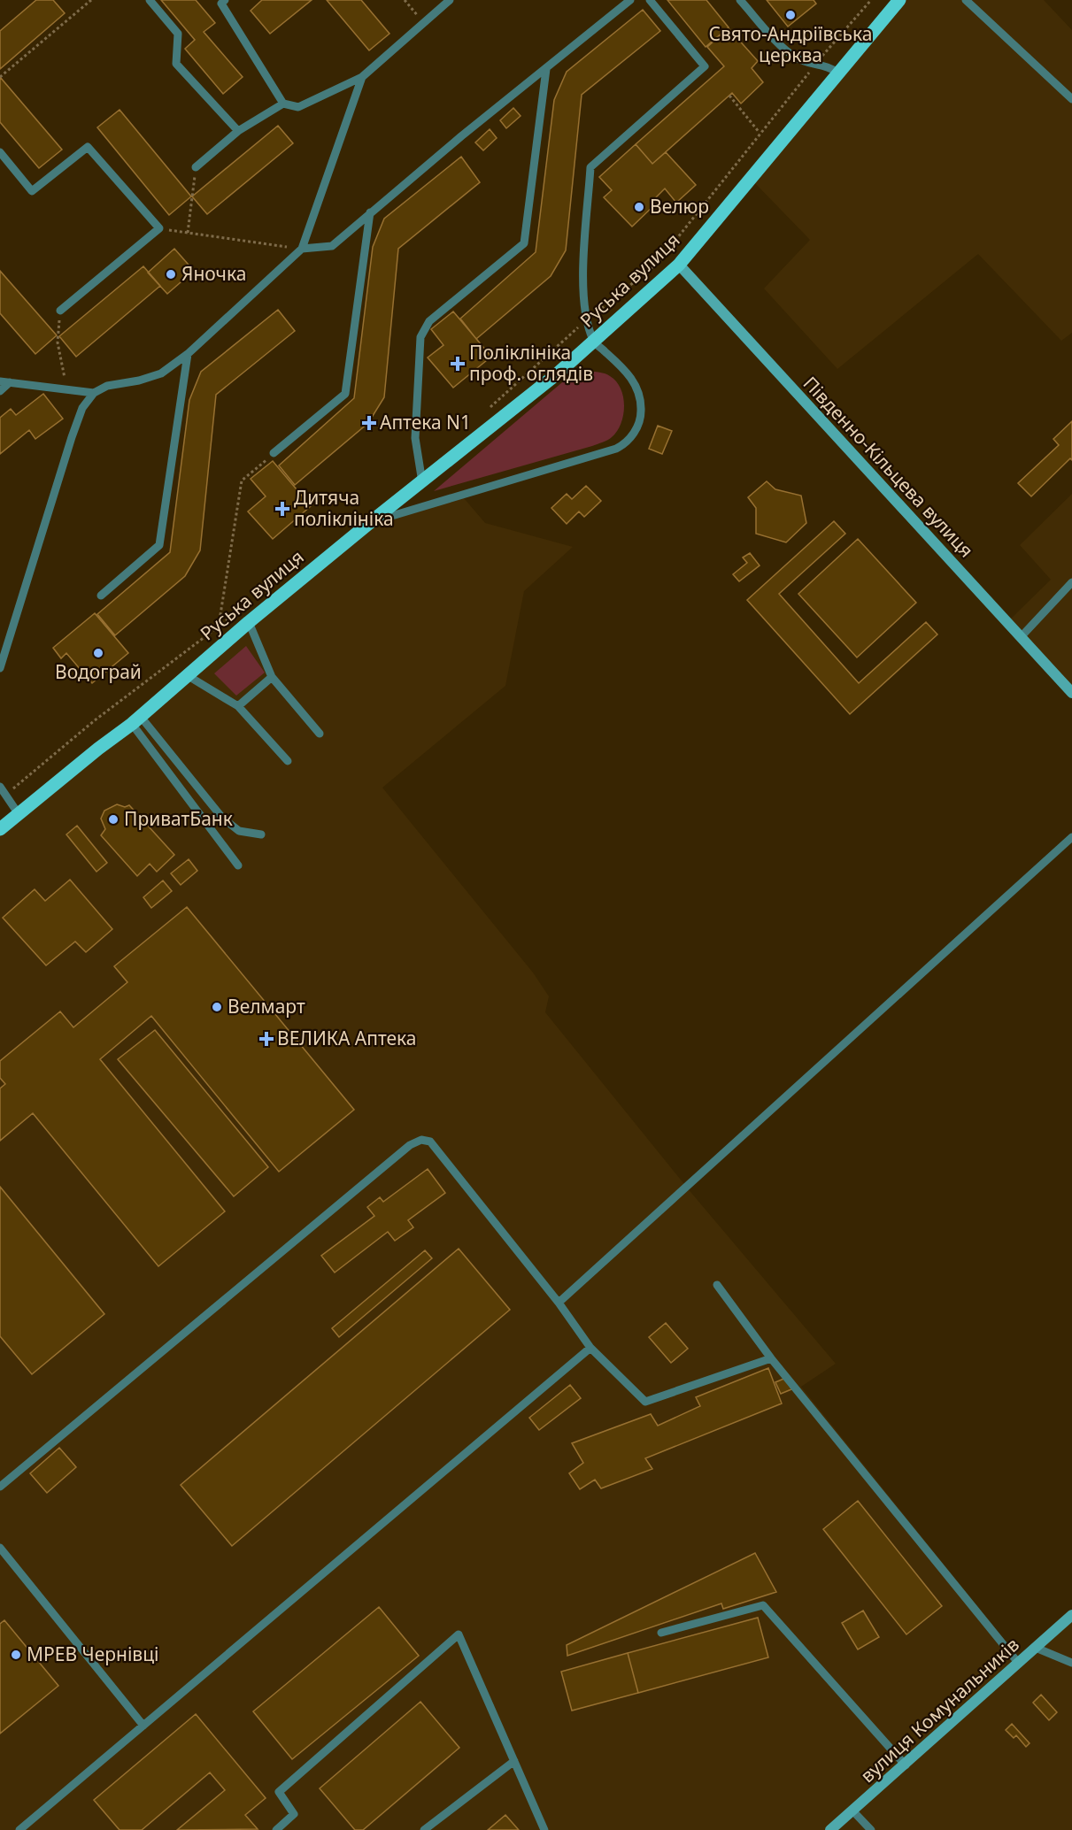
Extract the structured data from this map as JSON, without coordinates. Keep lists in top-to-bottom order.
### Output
{
  "streets": {
    "main road": ["Руська вулиця"],
    "street": ["Південно-Кільцева вулиця", "вулиця Комунальників"]
  },
  "crossings": [
    ["Руська вулиця", "Південно-Кільцева вулиця"]
  ],
  "places": {
    "other": [
      "Свято-Андріївська церква",
      "Велюр",
      "Яночка",
      "Водограй",
      "ПриватБанк",
      "Велмарт",
      "МРЕВ Чернівці"
    ],
    "health": [
      "Поліклініка проф. оглядів",
      "Аптека N1",
      "Дитяча поліклініка",
      "ВЕЛИКА Аптека"
    ]
  }
}
